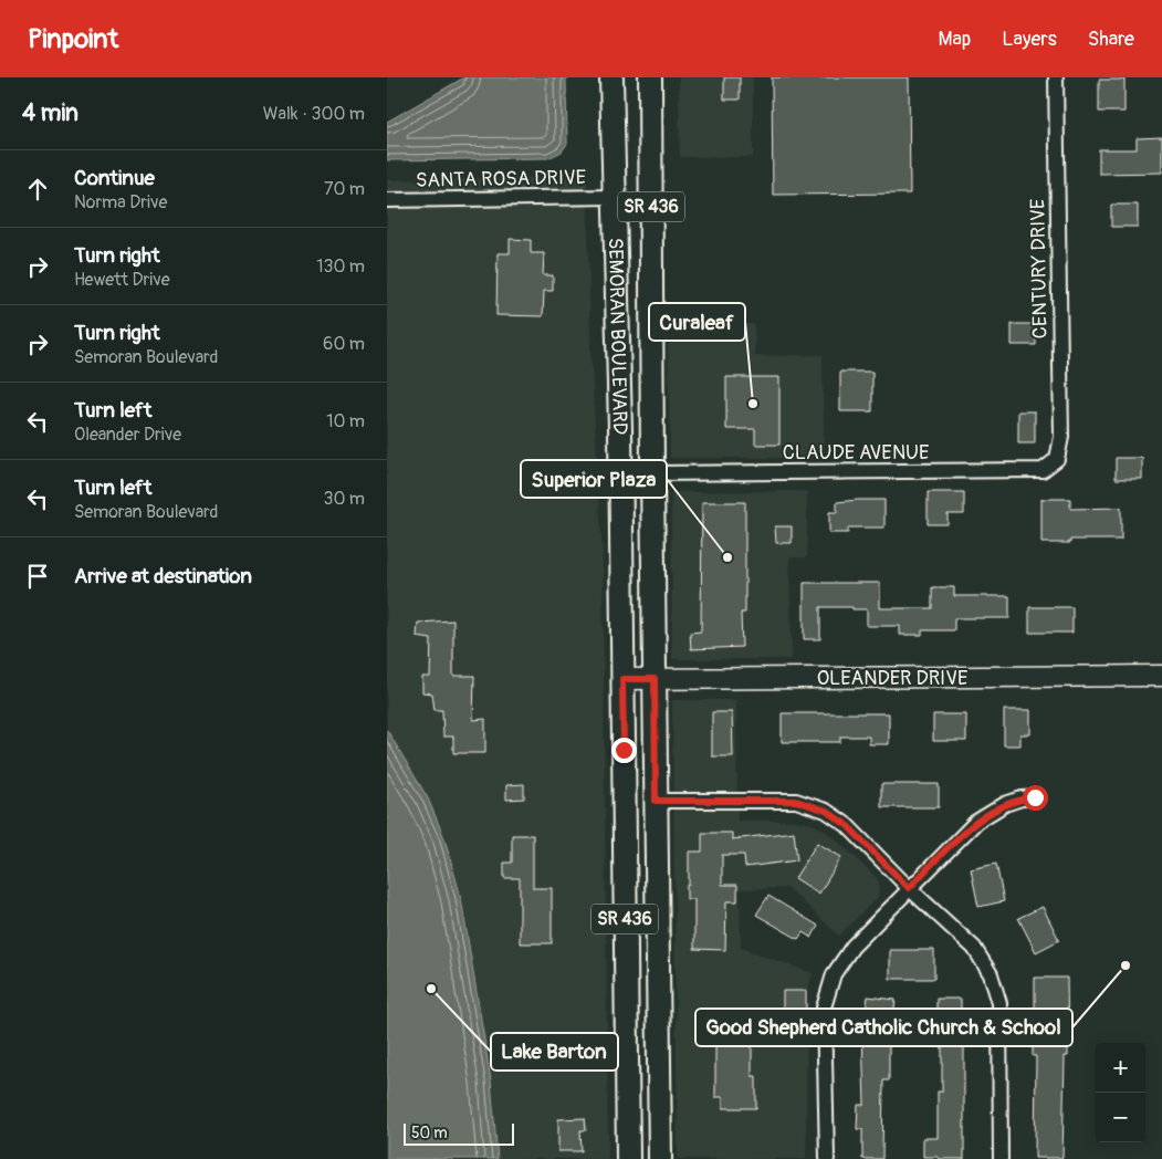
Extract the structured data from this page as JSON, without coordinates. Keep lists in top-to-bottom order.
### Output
{
  "streets": {
    "main road": ["SR 436", "SEMORAN BOULEVARD"],
    "street": [
      "SANTA ROSA DRIVE",
      "CENTURY DRIVE",
      "CLAUDE AVENUE",
      "OLEANDER DRIVE"
    ]
  },
  "crossings": [
    ["SANTA ROSA DRIVE", "SEMORAN BOULEVARD"],
    ["CENTURY DRIVE", "CLAUDE AVENUE"],
    ["SEMORAN BOULEVARD", "CLAUDE AVENUE"],
    ["SEMORAN BOULEVARD", "OLEANDER DRIVE"]
  ],
  "places": [
    "Curaleaf",
    "Superior Plaza",
    "Good Shepherd Catholic Church & School",
    "Lake Barton"
  ],
  "scale_bar": "50 m",
  "page": {
    "header": "Pinpoint",
    "nav": ["Map", "Layers", "Share"],
    "heading": ["4 min", "Walk · 300 m"],
    "list": [
      ["Continue", "Norma Drive", "70 m"],
      ["Turn right", "Hewett Drive", "130 m"],
      ["Turn right", "Semoran Boulevard", "60 m"],
      ["Turn left", "Oleander Drive", "10 m"],
      ["Turn left", "Semoran Boulevard", "30 m"],
      "Arrive at destination"
    ],
    "map_buttons": ["+", "−"],
    "scale": "50 m"
  }
}
